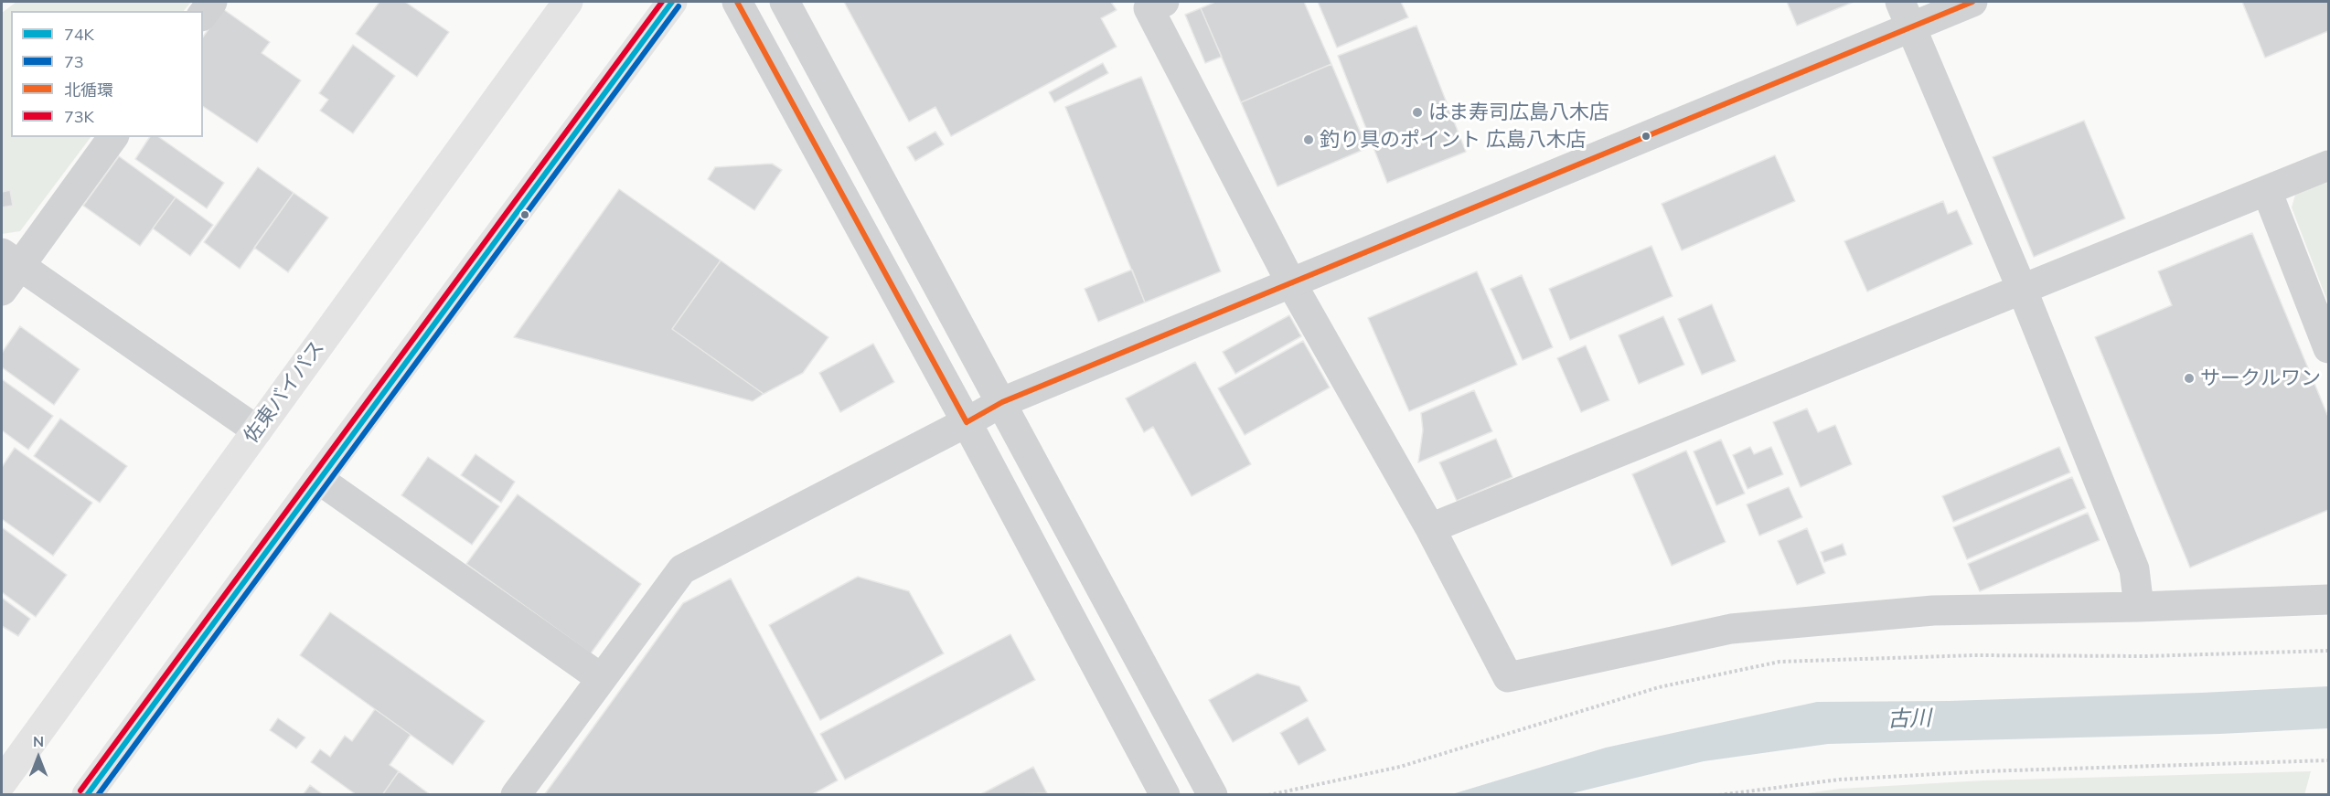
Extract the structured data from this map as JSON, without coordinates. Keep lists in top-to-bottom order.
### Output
{
  "streets": {
    "highway": ["佐東バイパス"]
  },
  "water": ["古川"],
  "places": ["はま寿司広島八木店", "釣り具のポイント 広島八木店", "サークルワン"],
  "lines": [
    "transit line 74K",
    "transit line 北循環",
    "transit line 73K",
    "transit line 73"
  ],
  "legend": [
    "74K",
    "73",
    "北循環",
    "73K"
  ],
  "north": "top"
}
